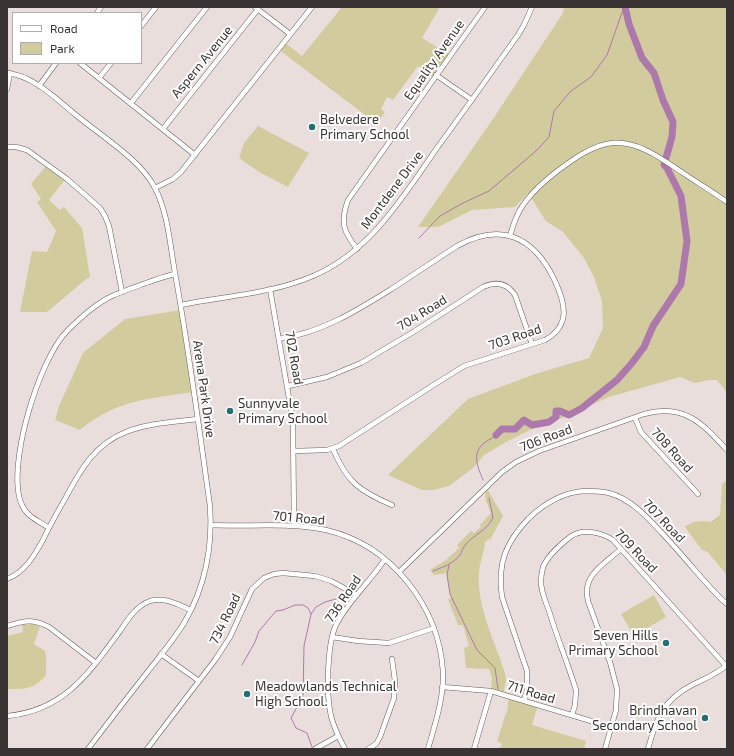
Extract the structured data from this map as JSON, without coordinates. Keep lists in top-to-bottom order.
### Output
{
  "streets": {
    "street": [
      "Equality Avenue",
      "Aspern Avenue",
      "Montdene Drive",
      "704 Road",
      "703 Road",
      "702 Road",
      "Arena Park Drive",
      "706 Road",
      "708 Road",
      "701 Road",
      "707 Road",
      "709 Road",
      "736 Road",
      "734 Road",
      "711 Road"
    ]
  },
  "crossings": [
    ["Equality Avenue", "Montdene Drive"],
    ["Montdene Drive", "702 Road"],
    ["Montdene Drive", "Arena Park Drive"],
    ["704 Road", "703 Road"],
    ["704 Road", "702 Road"],
    ["703 Road", "702 Road"],
    ["702 Road", "701 Road"],
    ["Arena Park Drive", "701 Road"],
    ["706 Road", "708 Road"],
    ["706 Road", "701 Road"],
    ["701 Road", "736 Road"],
    ["701 Road", "711 Road"],
    ["707 Road", "711 Road"],
    ["709 Road", "711 Road"],
    ["736 Road", "734 Road"]
  ],
  "places": [
    "Belvedere Primary School",
    "Sunnyvale Primary School",
    "Seven Hills Primary School",
    "Meadowlands Technical High School.",
    "Brindhavan Secondary School"
  ],
  "legend": ["Road", "Park"]
}
